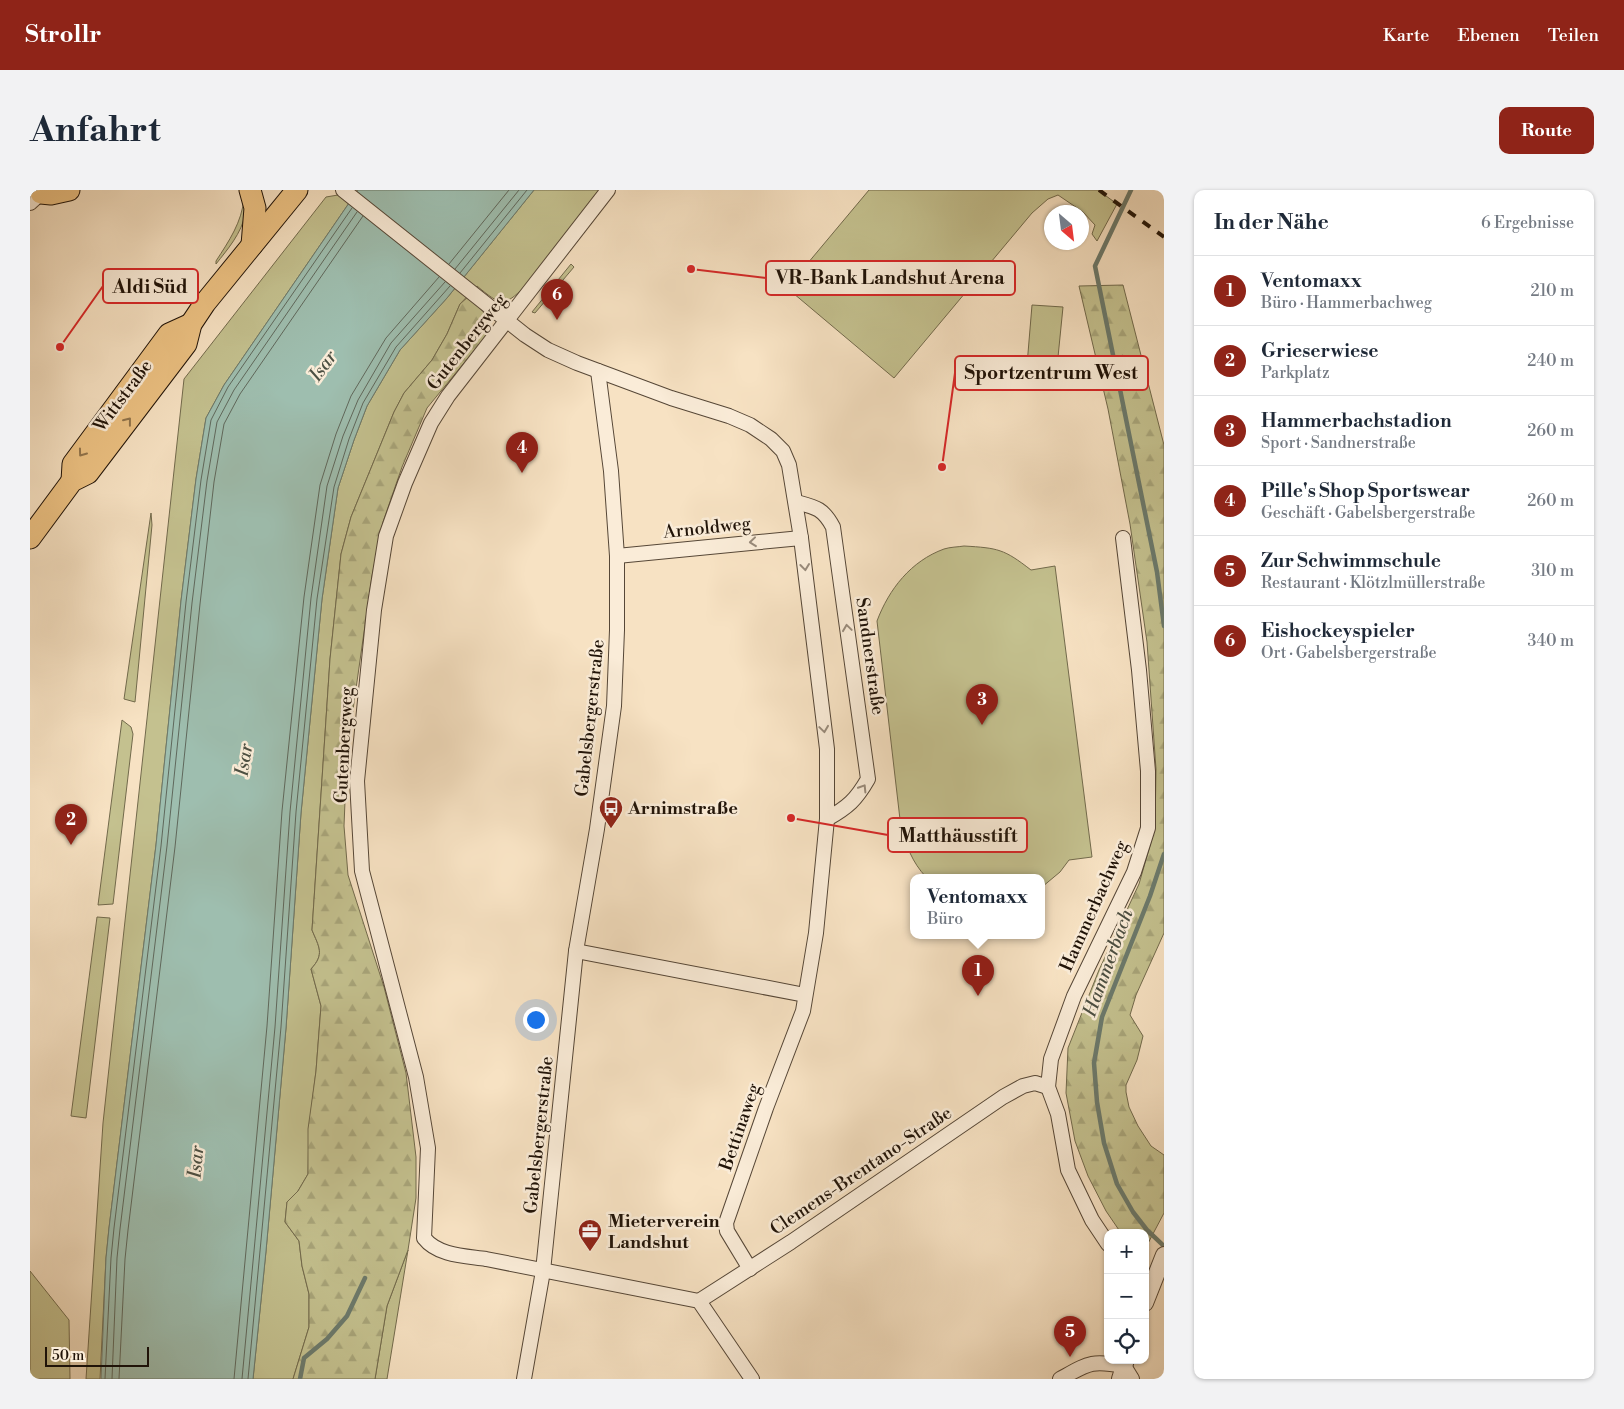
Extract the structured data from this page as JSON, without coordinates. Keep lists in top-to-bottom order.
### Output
{
  "streets": {
    "main road": ["Wittstraße"],
    "street": [
      "Gutenbergweg",
      "Arnoldweg",
      "Sandnerstraße",
      "Gabelsbergerstraße",
      "Hammerbachweg",
      "Bettinaweg",
      "Clemens-Brentano-Straße"
    ]
  },
  "crossings": [
    ["Gutenbergweg", "Gabelsbergerstraße"],
    ["Arnoldweg", "Gabelsbergerstraße"],
    ["Hammerbachweg", "Clemens-Brentano-Straße"],
    ["Bettinaweg", "Clemens-Brentano-Straße"]
  ],
  "one_way": ["Arnoldweg"],
  "water": ["Isar", "Hammerbach"],
  "places": {
    "other": [
      "VR-Bank Landshut Arena",
      "Aldi Süd",
      "Sportzentrum West",
      "Matthäusstift"
    ],
    "bus stop": ["Arnimstraße"],
    "office": ["Mieterverein Landshut"]
  },
  "scale_bar": "50 m",
  "north": "bottom right",
  "page": {
    "header": "Strollr",
    "nav": ["Karte", "Ebenen", "Teilen"],
    "buttons": "Route",
    "title": "Anfahrt",
    "heading": ["In der Nähe", "6 Ergebnisse"],
    "list": [
      {
        "mark": "1",
        "name": "Ventomaxx",
        "note": "Büro · Hammerbachweg",
        "value": "210 m"
      },
      {
        "mark": "2",
        "name": "Grieserwiese",
        "note": "Parkplatz",
        "value": "240 m"
      },
      {
        "mark": "3",
        "name": "Hammerbachstadion",
        "note": "Sport · Sandnerstraße",
        "value": "260 m"
      },
      {
        "mark": "4",
        "name": "Pille's Shop Sportswear",
        "note": "Geschäft · Gabelsbergerstraße",
        "value": "260 m"
      },
      {
        "mark": "5",
        "name": "Zur Schwimmschule",
        "note": "Restaurant · Klötzlmüllerstraße",
        "value": "310 m"
      },
      {
        "mark": "6",
        "name": "Eishockeyspieler",
        "note": "Ort · Gabelsbergerstraße",
        "value": "340 m"
      }
    ],
    "pins": [
      "6",
      "4",
      "3",
      "2",
      "1",
      "5"
    ],
    "popup": ["Ventomaxx", "Büro"],
    "map_buttons": ["+", "−"],
    "scale": "50 m"
  }
}
